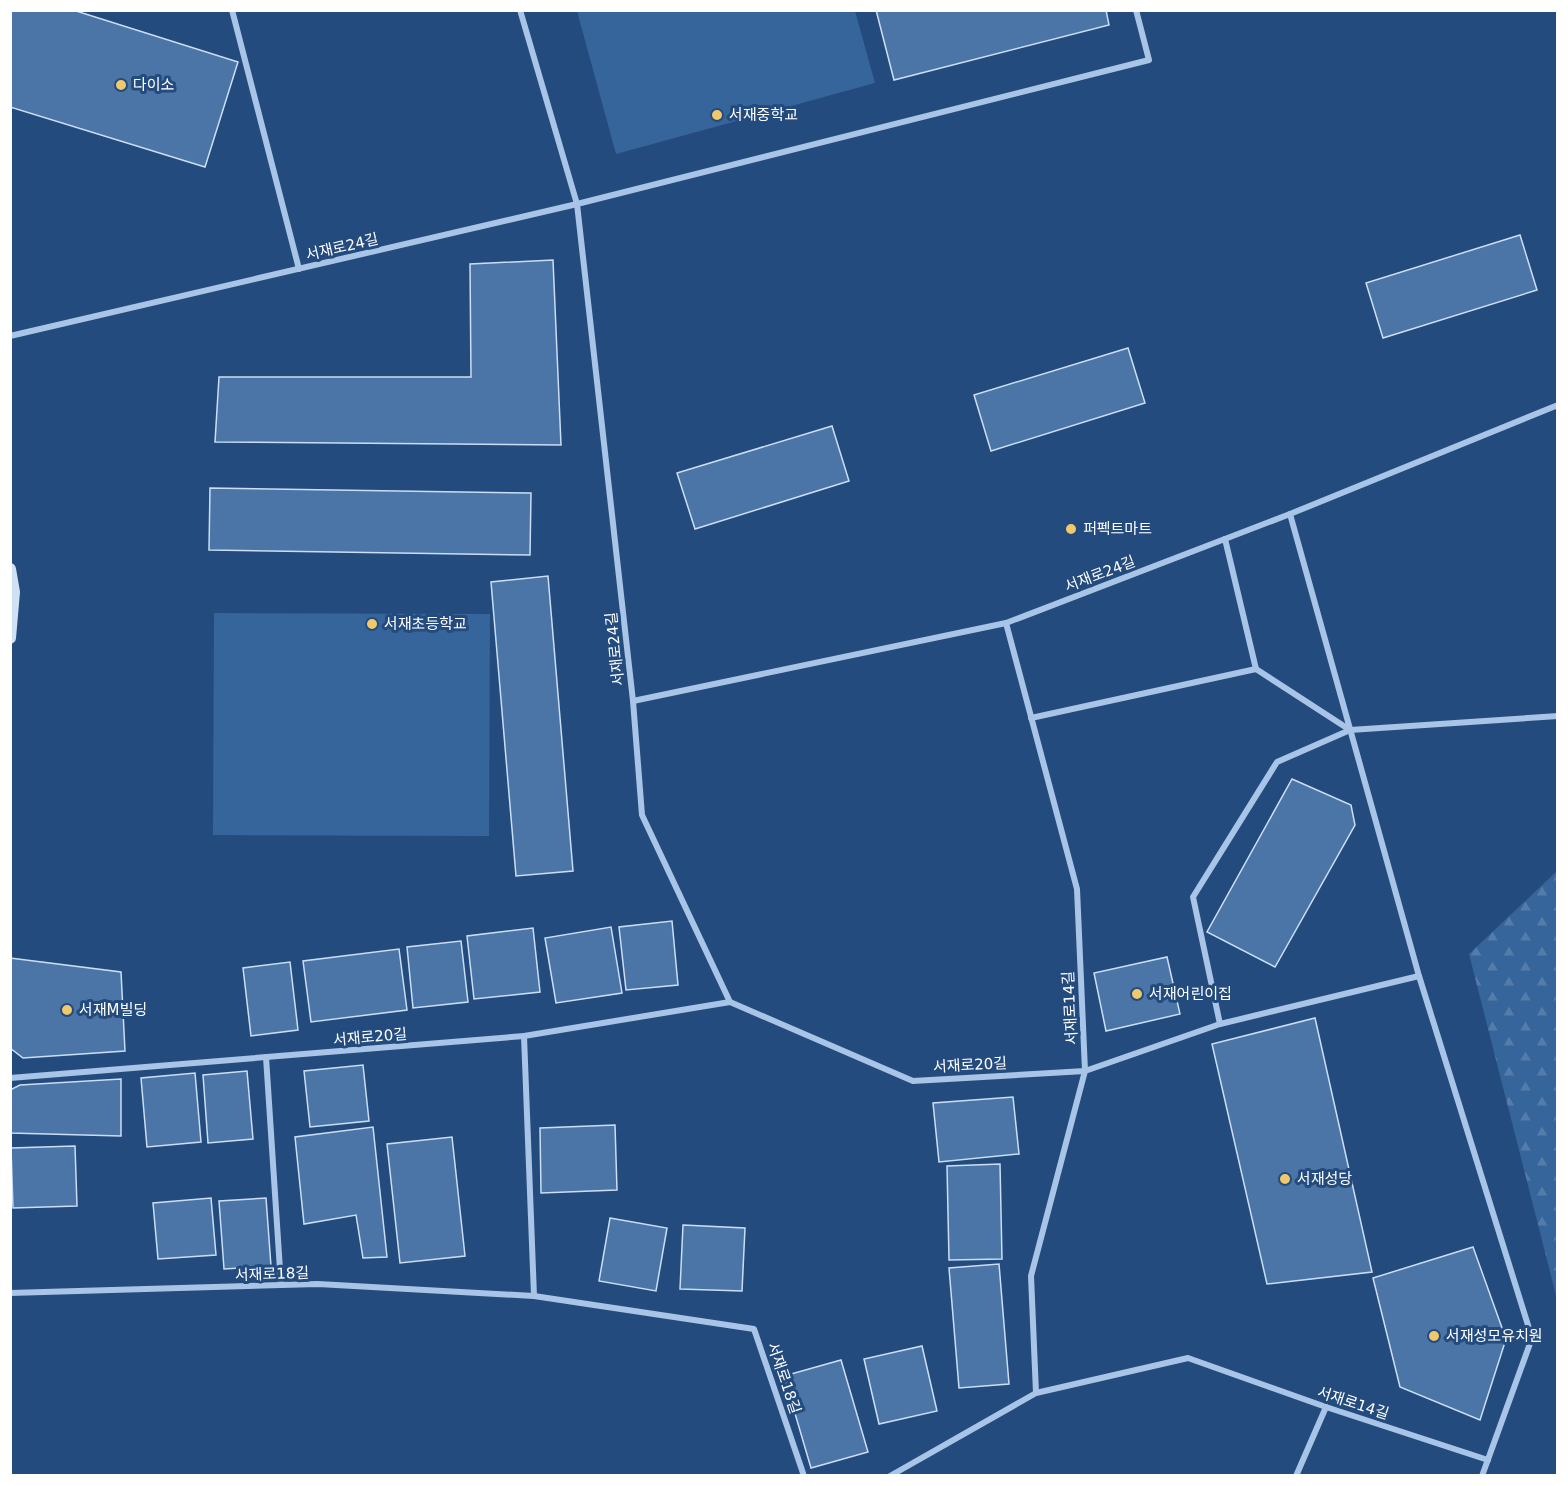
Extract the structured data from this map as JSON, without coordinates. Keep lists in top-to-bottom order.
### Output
{
  "streets": {
    "street": [
      "서재로24길",
      "서재로14길",
      "서재로20길",
      "서재로18길"
    ]
  },
  "crossings": [
    ["서재로24길", "서재로14길"],
    ["서재로14길", "서재로20길"]
  ],
  "places": [
    "다이소",
    "서재중학교",
    "퍼펙트마트",
    "서재초등학교",
    "서재어린이집",
    "서재M빌딩",
    "서재성당",
    "서재성모유치원"
  ]
}
